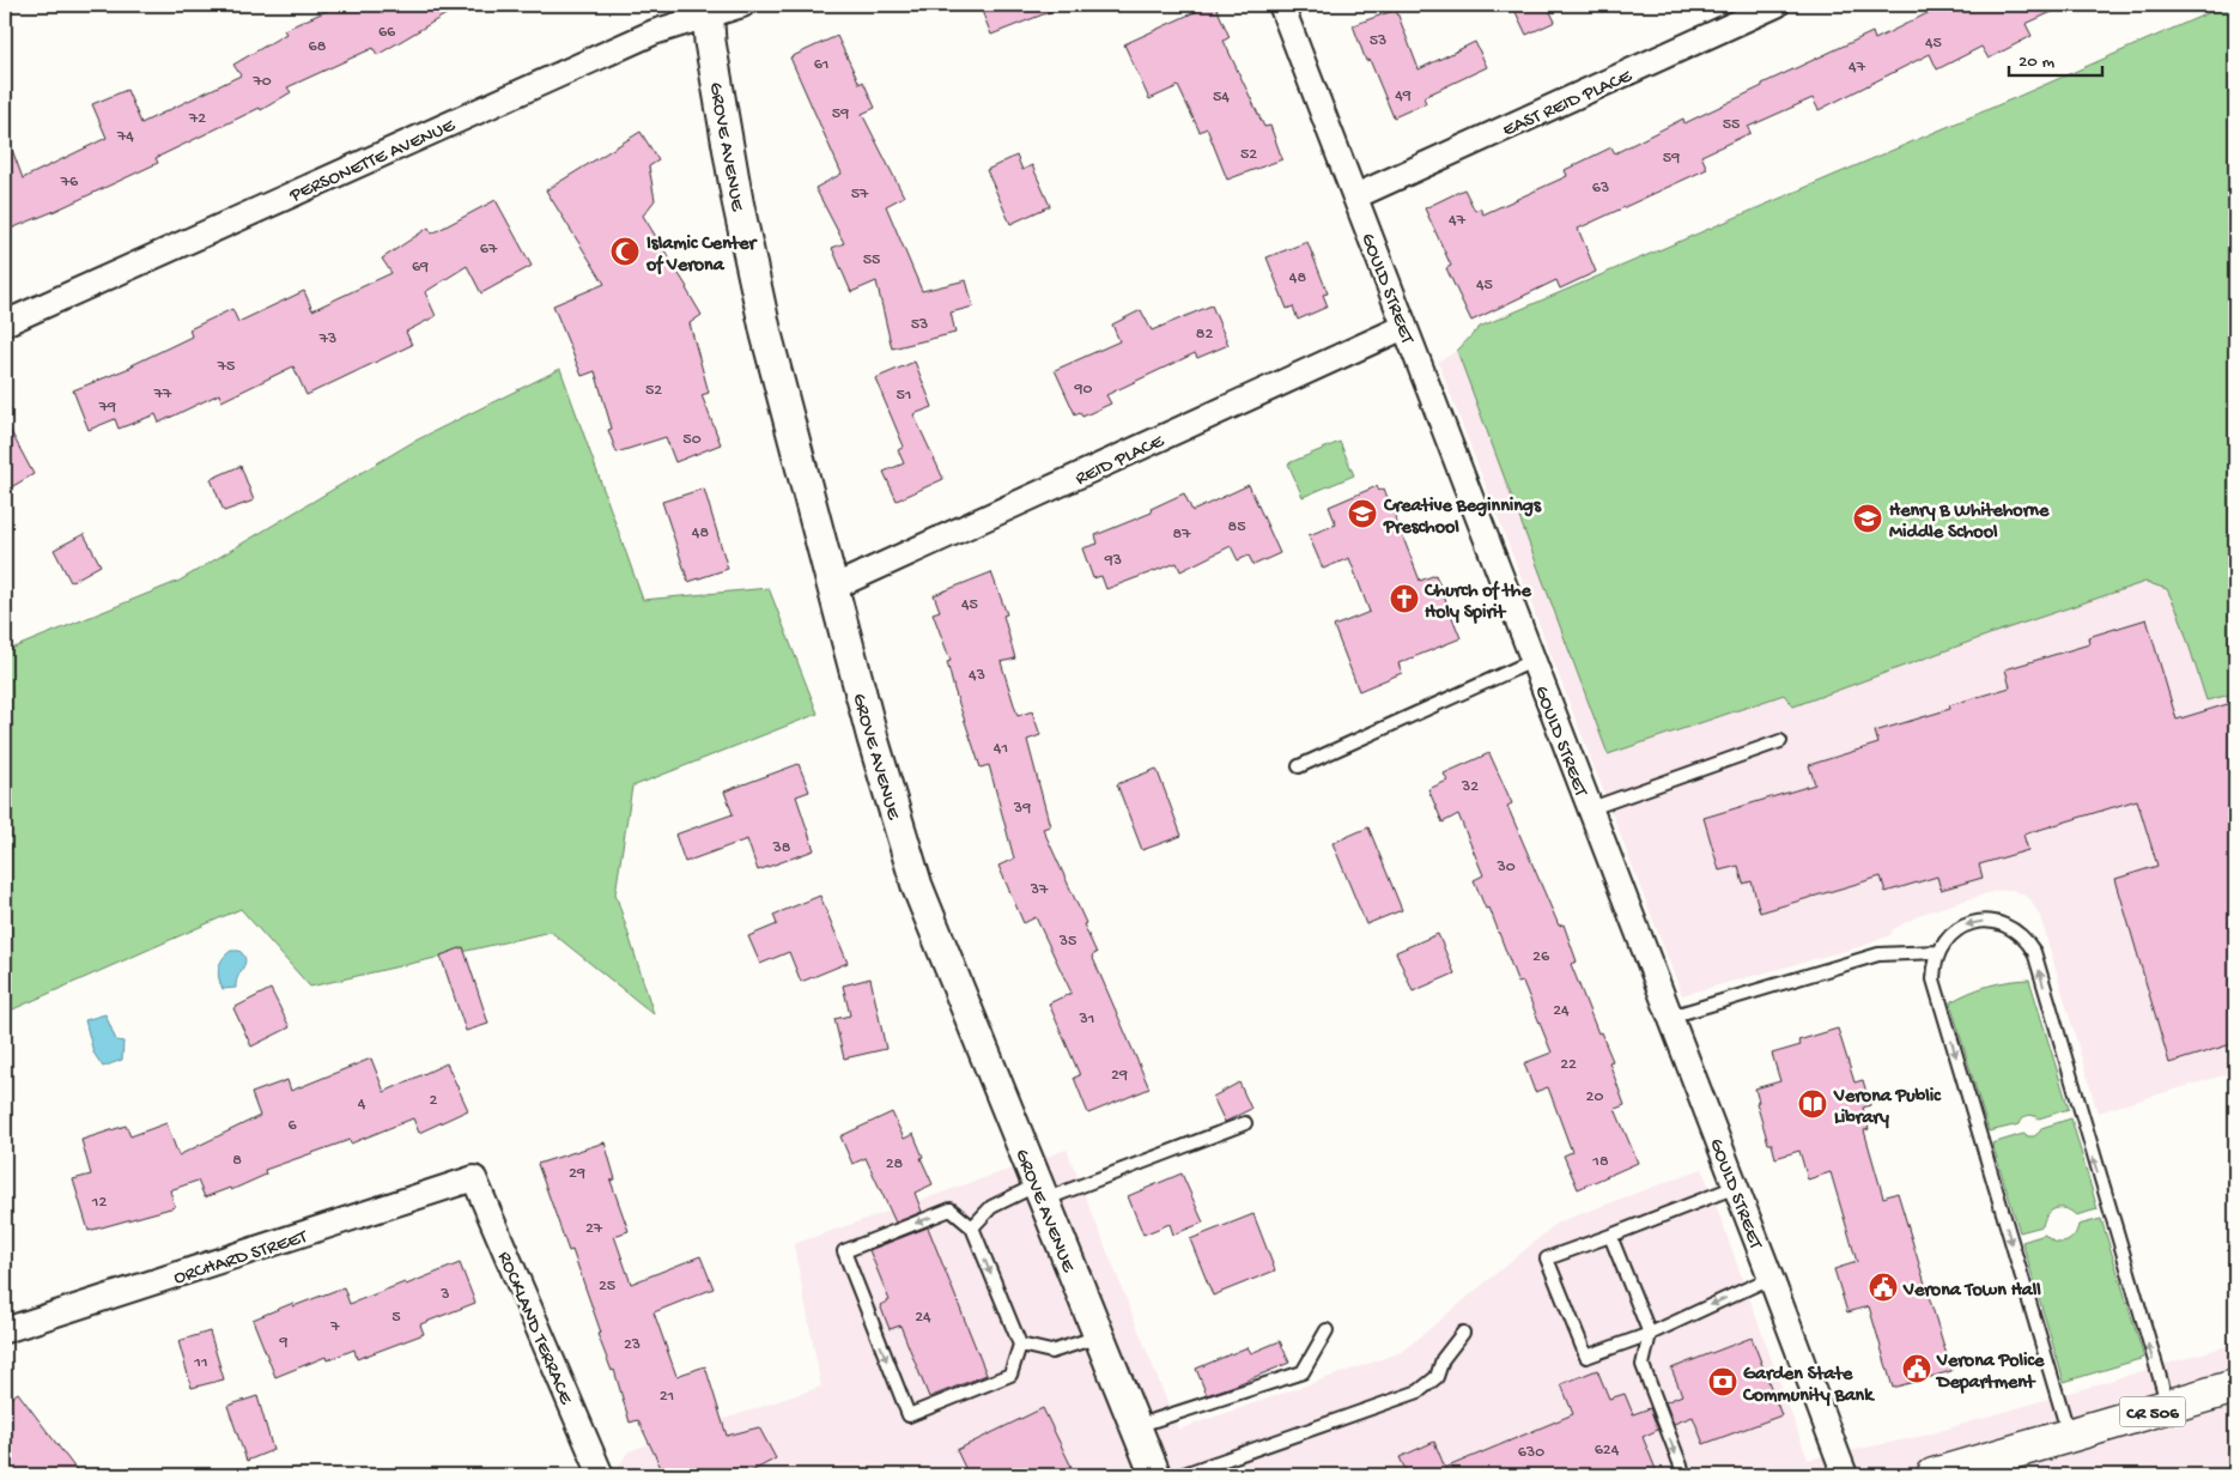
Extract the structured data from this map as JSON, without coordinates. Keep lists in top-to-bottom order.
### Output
{
  "streets": {
    "main road": ["CR 506"],
    "street": [
      "EAST REID PLACE",
      "GROVE AVENUE",
      "PERSONETTE AVENUE",
      "GOULD STREET",
      "REID PLACE",
      "ORCHARD STREET",
      "ROCKLAND TERRACE"
    ]
  },
  "crossings": [
    ["EAST REID PLACE", "GOULD STREET"],
    ["GROVE AVENUE", "PERSONETTE AVENUE"],
    ["GROVE AVENUE", "REID PLACE"],
    ["GOULD STREET", "REID PLACE"],
    ["ORCHARD STREET", "ROCKLAND TERRACE"]
  ],
  "places": {
    "mosque": ["Islamic Center of Verona"],
    "school or university": ["Creative Beginnings Preschool", "Henry B Whitehorne Middle School"],
    "church": ["Church of the Holy Spirit"],
    "library": ["Verona Public Library"],
    "public building": ["Verona Town Hall", "Verona Police Department"],
    "bank": ["Garden State Community Bank"]
  },
  "house_numbers": [
    "66",
    "53",
    "45",
    "68",
    "61",
    "47",
    "70",
    "49",
    "54",
    "59",
    "72",
    "55",
    "74",
    "52",
    "59",
    "76",
    "63",
    "57",
    "47",
    "67",
    "55",
    "69",
    "48",
    "45",
    "53",
    "82",
    "73",
    "75",
    "90",
    "52",
    "77",
    "51",
    "79",
    "50",
    "85",
    "48",
    "87",
    "93",
    "45",
    "43",
    "41",
    "32",
    "39",
    "38",
    "30",
    "37",
    "35",
    "26",
    "24",
    "31",
    "22",
    "29",
    "20",
    "2",
    "4",
    "6",
    "8",
    "18",
    "28",
    "29",
    "12",
    "27",
    "25",
    "3",
    "5",
    "24",
    "7",
    "9",
    "23",
    "11",
    "21",
    "624",
    "630"
  ],
  "scale_bar": "20 m"
}
